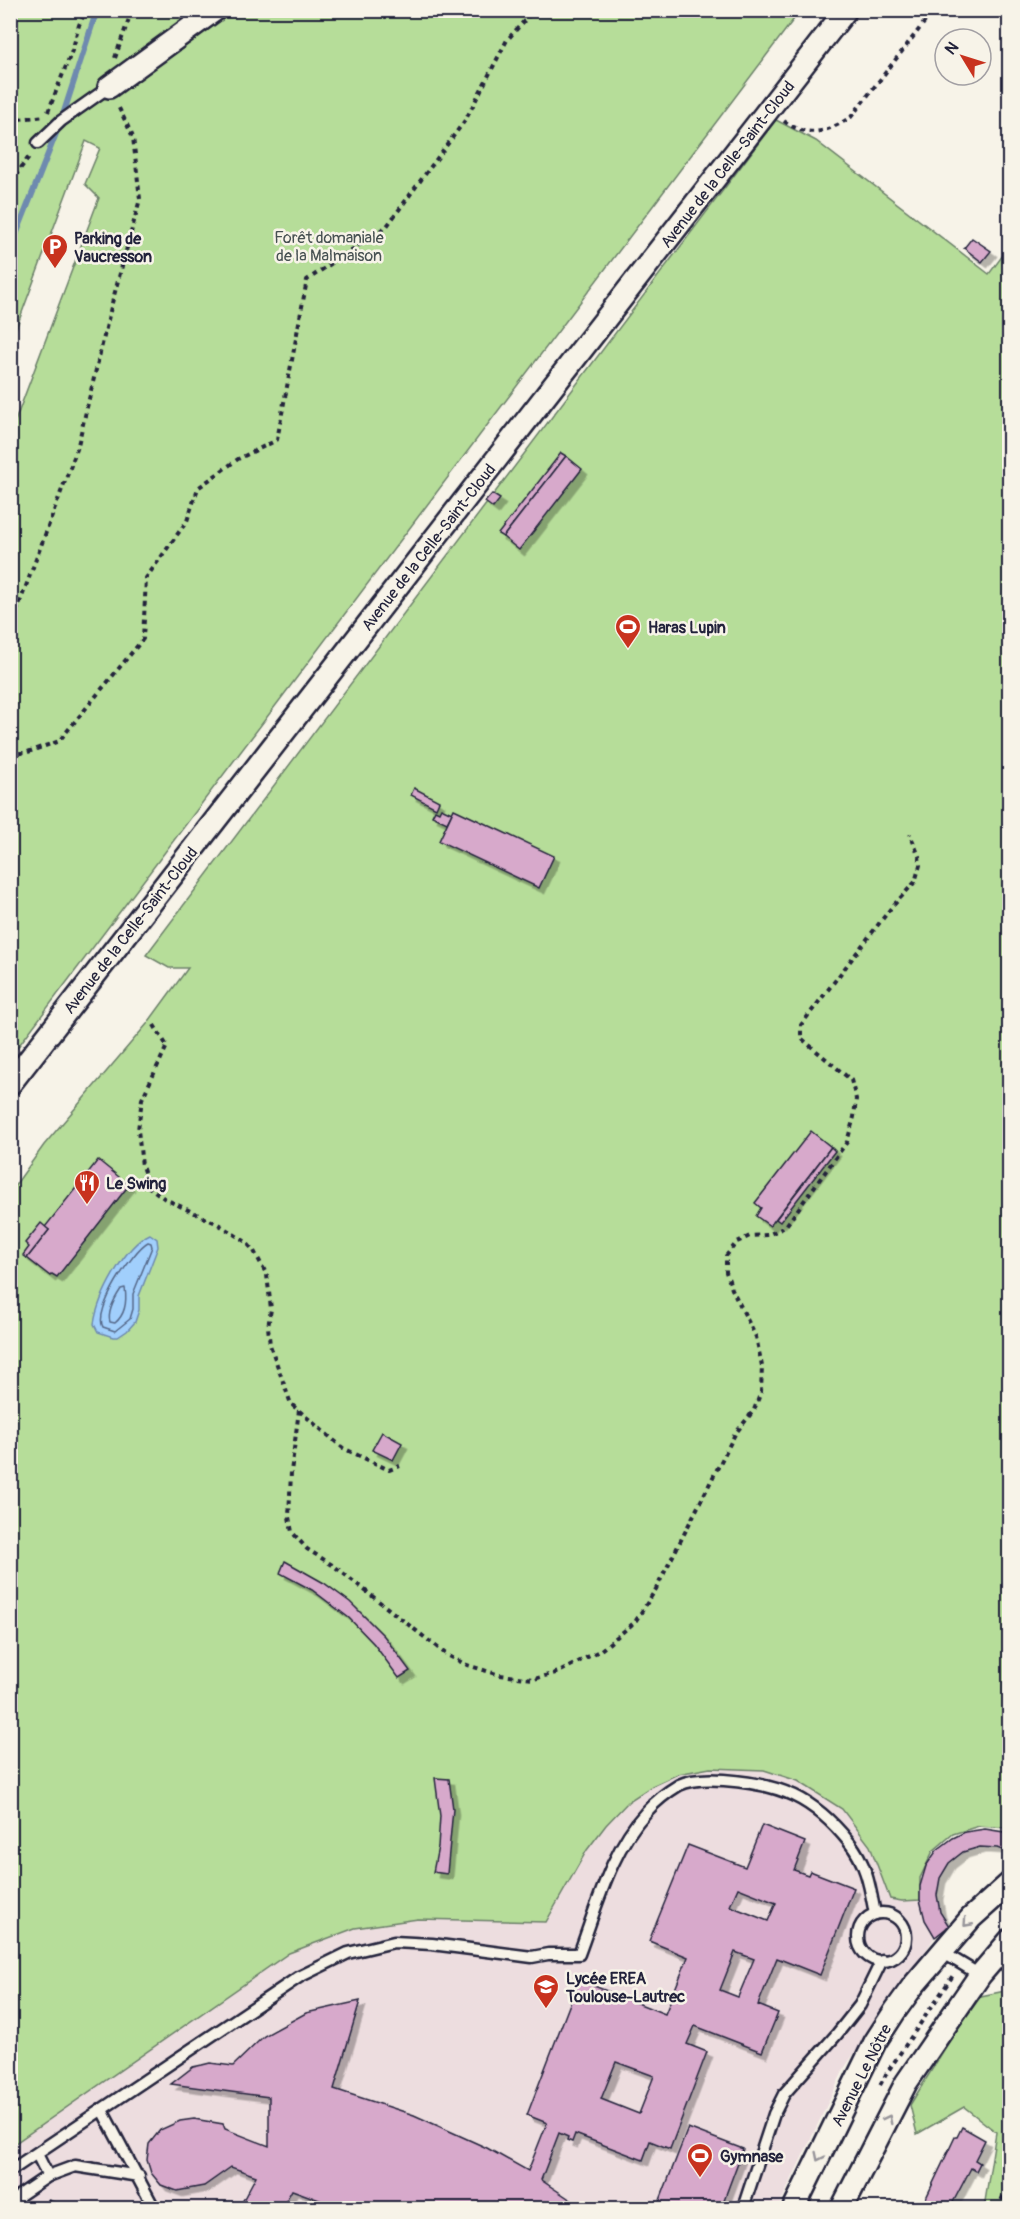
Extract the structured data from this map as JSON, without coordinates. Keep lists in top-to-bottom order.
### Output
{
  "streets": {
    "street": ["Avenue de la Celle-Saint-Cloud", "Avenue Le Nôtre"]
  },
  "parks": ["Forêt domaniale de la Malmaison"],
  "places": {
    "parking": ["Parking de Vaucresson"],
    "sports": ["Haras Lupin", "Gymnase"],
    "restaurant": ["Le Swing"],
    "school or university": ["Lycée EREA Toulouse-Lautrec"]
  },
  "north": "top left"
}
